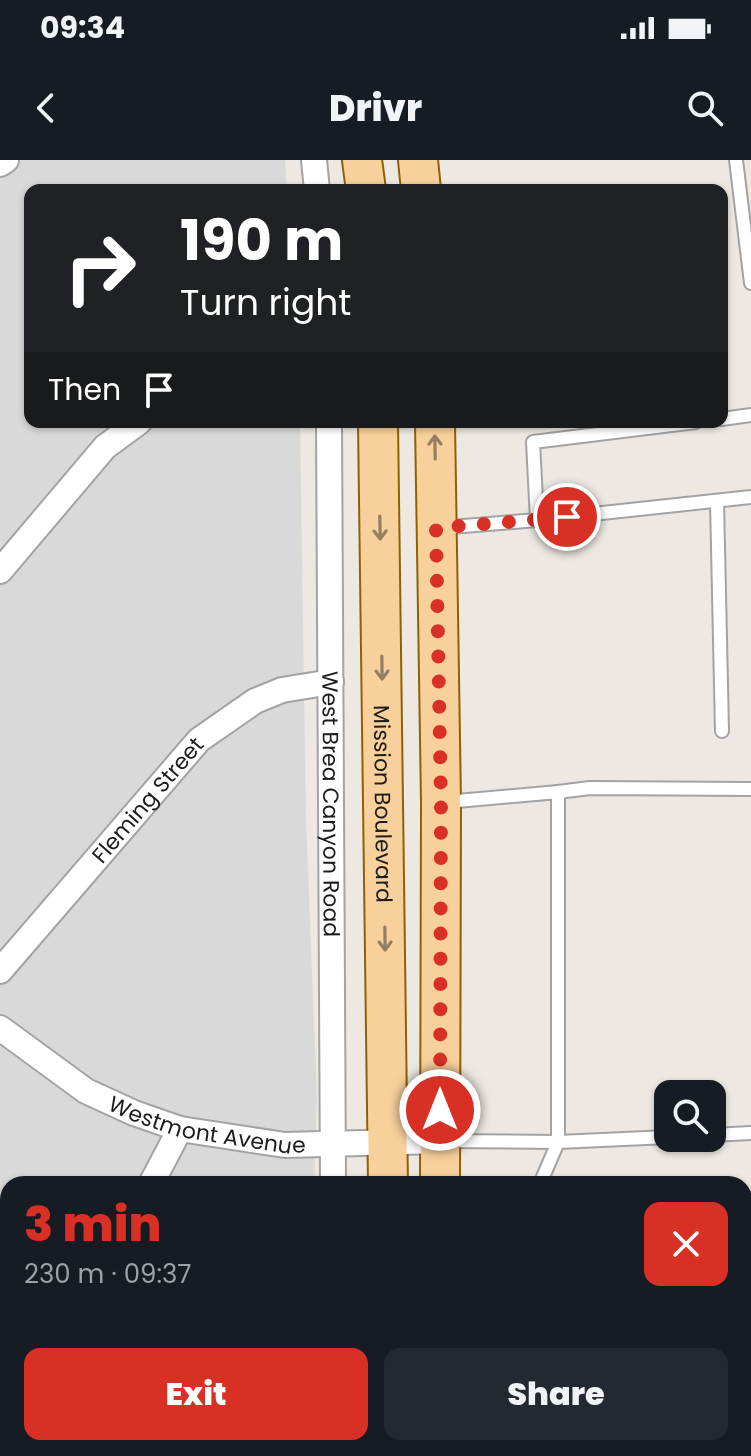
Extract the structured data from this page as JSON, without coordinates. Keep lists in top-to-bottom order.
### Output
{
  "streets": {
    "main road": ["Mission Boulevard"],
    "street": ["Fleming Street", "West Brea Canyon Road", "Westmont Avenue"]
  },
  "crossings": [
    ["Fleming Street", "West Brea Canyon Road"],
    ["West Brea Canyon Road", "Westmont Avenue"],
    ["Mission Boulevard", "Westmont Avenue"]
  ],
  "page": {
    "status": "09:34",
    "header": "Drivr",
    "turn": ["190 m", "Turn right"],
    "then": "Then",
    "heading": ["3 min", "230 m · 09:37"],
    "buttons": ["Exit", "Share"]
  }
}
